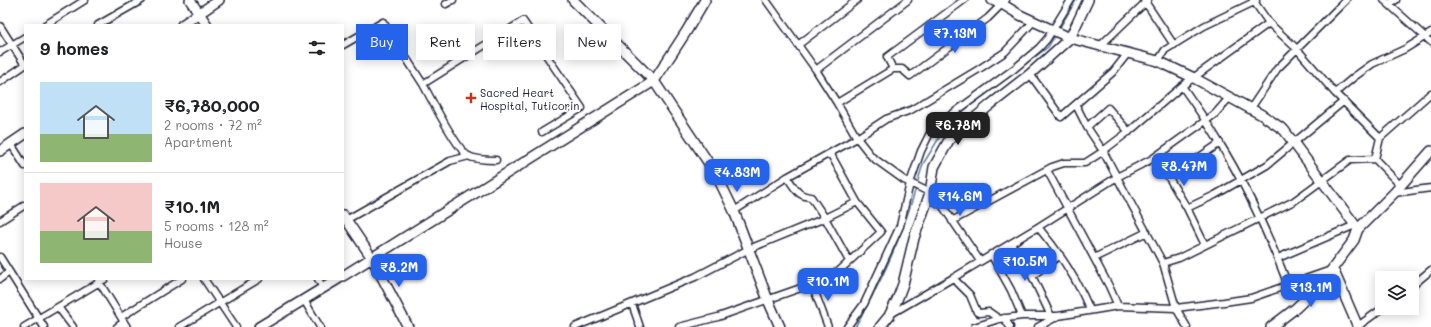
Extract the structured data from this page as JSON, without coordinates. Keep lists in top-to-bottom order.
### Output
{
  "places": {
    "health": ["Sacred Heart Hospital, Tuticorin"]
  },
  "page": {
    "price": [
      "₹7.13M",
      "₹6.78M",
      "₹8.47M",
      "₹4.83M",
      "₹14.6M",
      "₹10.5M",
      "₹8.2M",
      "₹10.1M",
      "₹13.1M"
    ],
    "chip": [
      "Buy",
      "Rent",
      "Filters",
      "New"
    ],
    "heading": "9 homes",
    "list": [
      {
        "name": "₹6,780,000",
        "note": "2 rooms · 72 m² · Apartment"
      },
      {
        "name": "₹10.1M",
        "note": "5 rooms · 128 m² · House"
      }
    ]
  }
}
